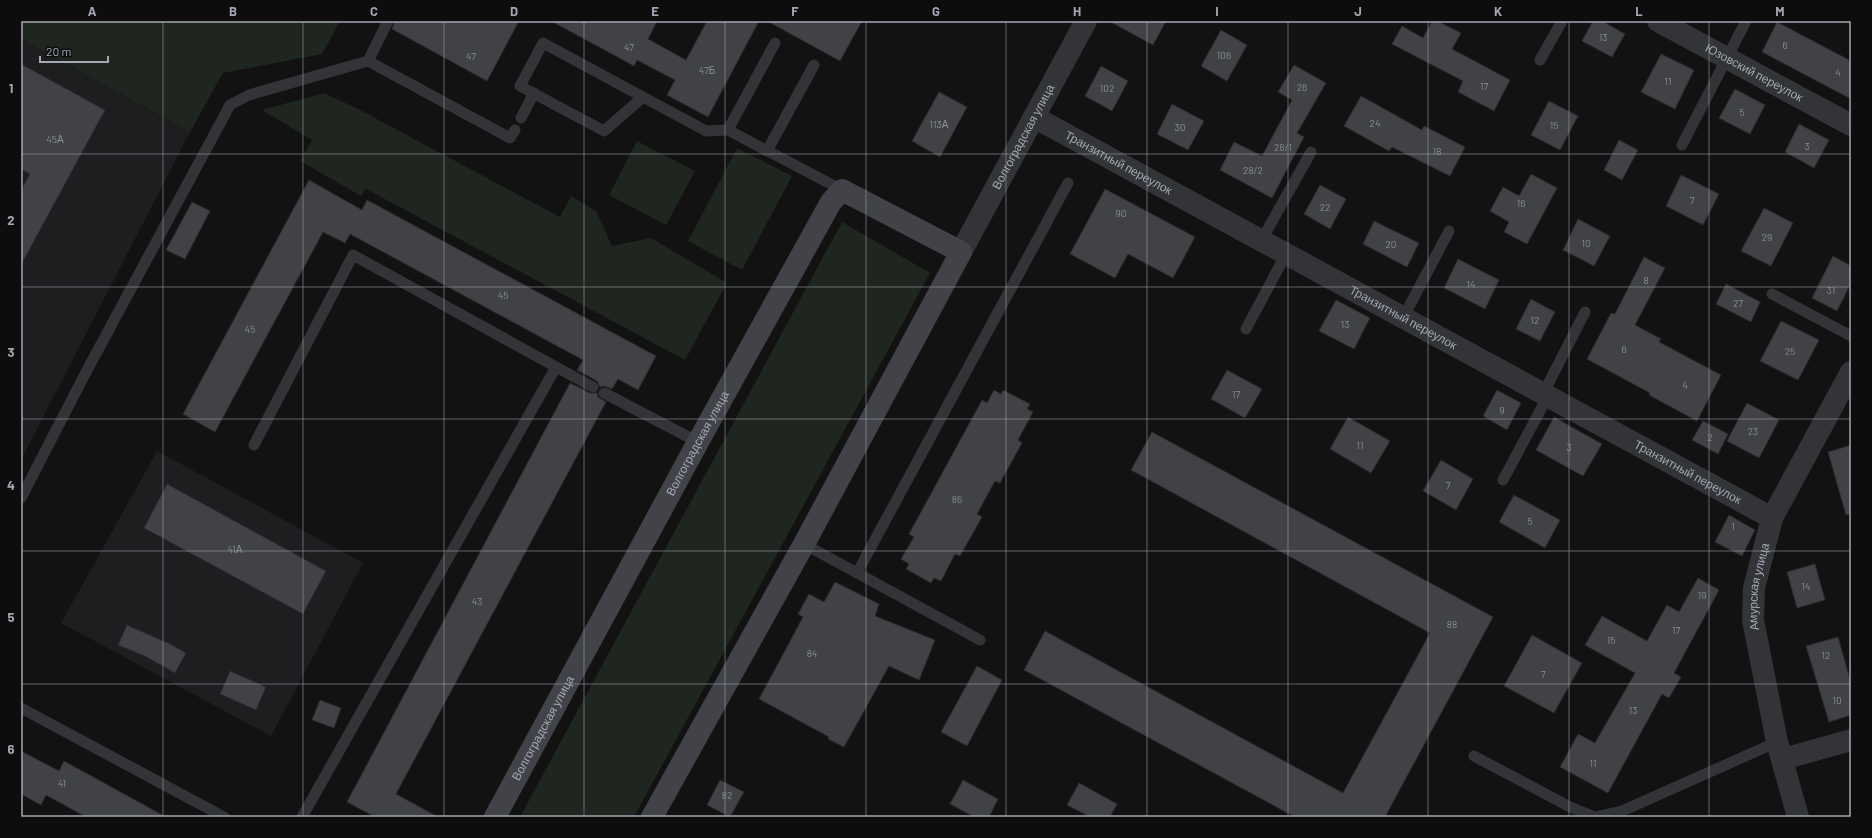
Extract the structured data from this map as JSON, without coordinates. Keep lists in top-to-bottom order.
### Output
{
  "streets": {
    "street": [
      "Юзовский переулок",
      "Волгоградская улица",
      "Транзитный переулок",
      "Амурская улица"
    ]
  },
  "crossings": [
    ["Волгоградская улица", "Транзитный переулок"],
    ["Транзитный переулок", "Амурская улица"]
  ],
  "house_numbers": [
    "13",
    "6",
    "47",
    "106",
    "47",
    "47Б",
    "4",
    "11",
    "17",
    "26",
    "102",
    "5",
    "24",
    "113А",
    "15",
    "30",
    "45А",
    "3",
    "28/1",
    "18",
    "28/2",
    "7",
    "16",
    "22",
    "90",
    "29",
    "10",
    "20",
    "8",
    "14",
    "31",
    "45",
    "27",
    "12",
    "13",
    "45",
    "6",
    "25",
    "4",
    "17",
    "9",
    "23",
    "2",
    "11",
    "3",
    "7",
    "86",
    "5",
    "1",
    "41А",
    "14",
    "19",
    "43",
    "88",
    "17",
    "15",
    "84",
    "12",
    "7",
    "10",
    "13",
    "11",
    "41",
    "82"
  ],
  "scale_bar": "20 m",
  "grid": {
    "columns": [
      "A",
      "B",
      "C",
      "D",
      "E",
      "F",
      "G",
      "H",
      "I",
      "J",
      "K",
      "L",
      "M"
    ],
    "rows": [
      "1",
      "2",
      "3",
      "4",
      "5",
      "6"
    ]
  }
}
